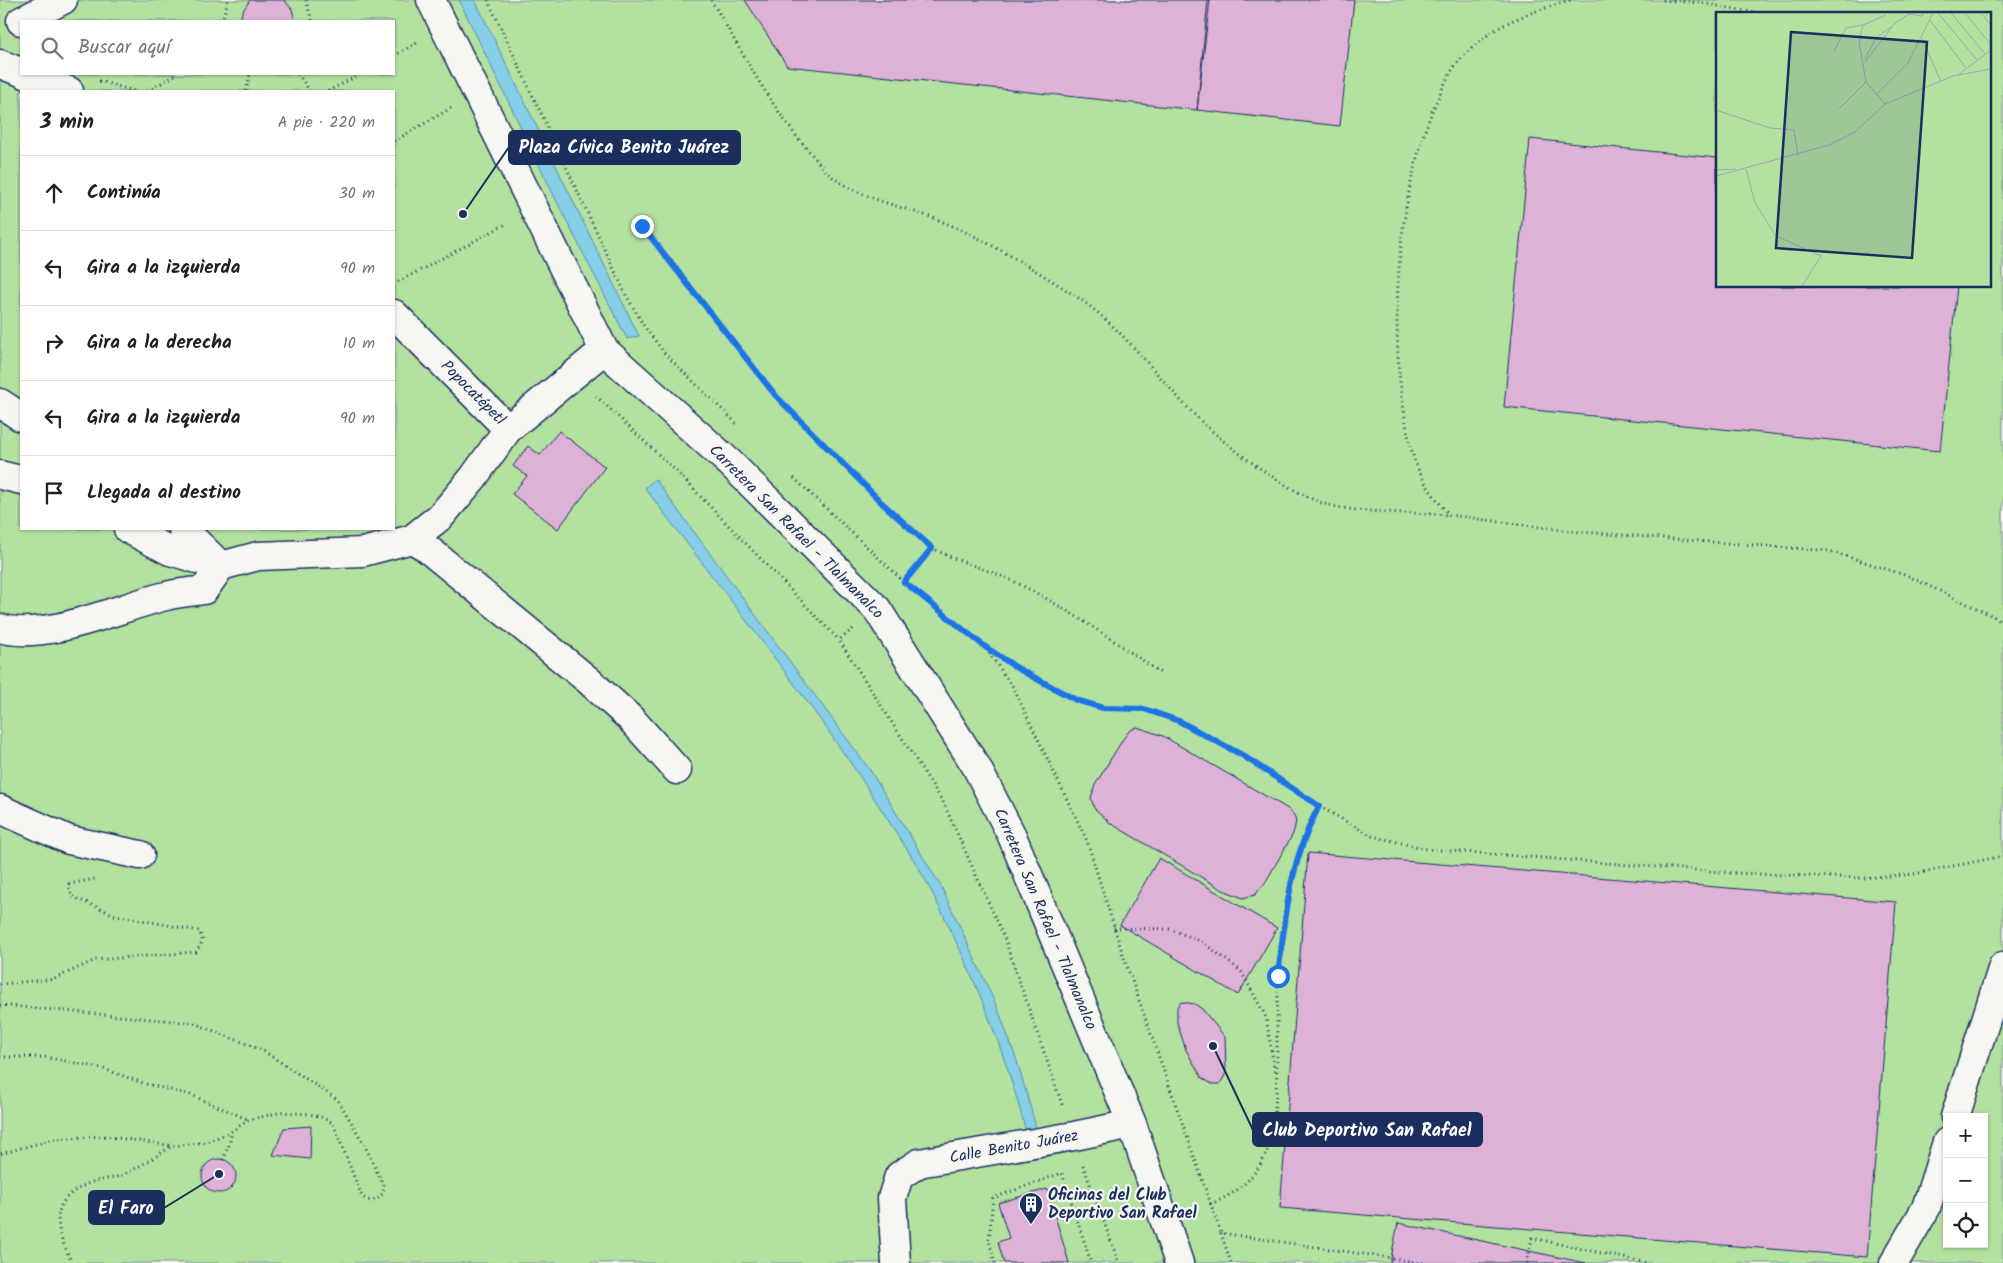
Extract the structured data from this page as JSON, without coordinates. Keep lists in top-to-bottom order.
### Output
{
  "streets": {
    "street": ["Popocatépetl", "Carretera San Rafael - Tlalmanalco", "Calle Benito Juárez"]
  },
  "crossings": [
    ["Popocatépetl", "Carretera San Rafael - Tlalmanalco"],
    ["Carretera San Rafael - Tlalmanalco", "Calle Benito Juárez"]
  ],
  "places": {
    "other": ["Plaza Cívica Benito Juárez", "Club Deportivo San Rafael", "El Faro"],
    "building": ["Oficinas del Club Deportivo San Rafael"]
  },
  "page": {
    "search": "Buscar aquí",
    "heading": ["3 min", "A pie · 220 m"],
    "list": [
      ["Continúa", "30 m"],
      ["Gira a la izquierda", "90 m"],
      ["Gira a la derecha", "10 m"],
      ["Gira a la izquierda", "90 m"],
      "Llegada al destino"
    ],
    "map_buttons": ["+", "−"]
  }
}
